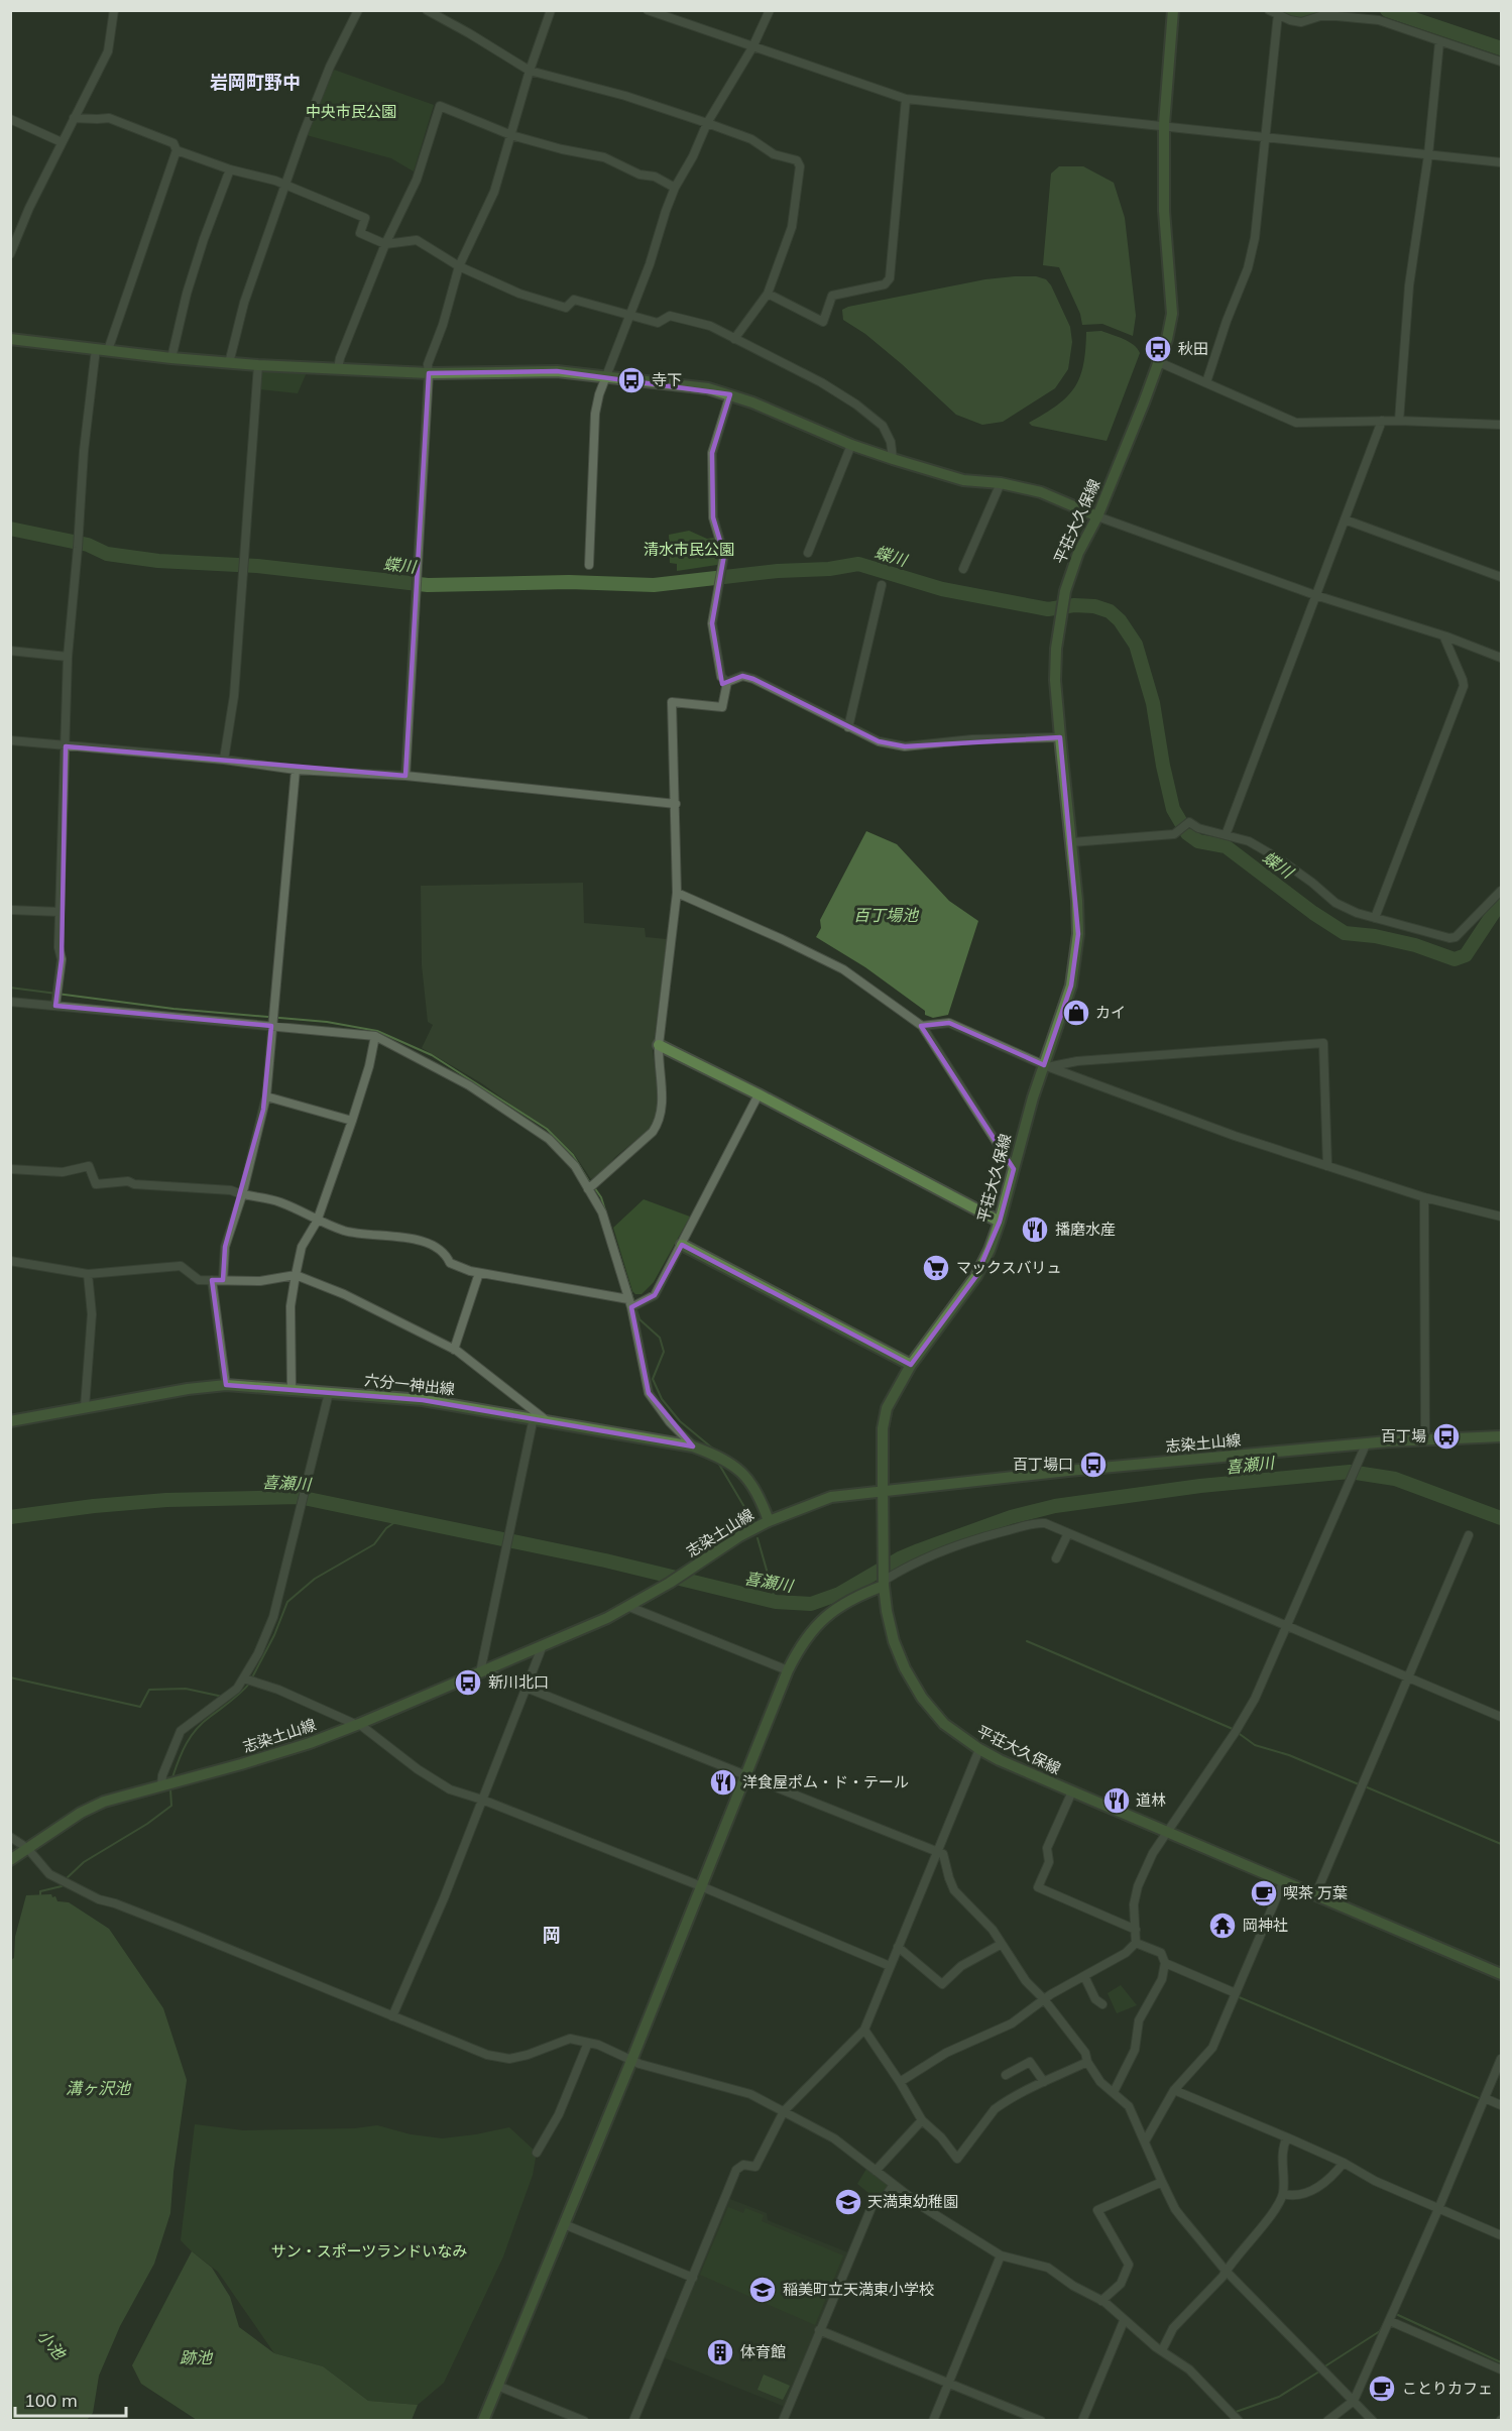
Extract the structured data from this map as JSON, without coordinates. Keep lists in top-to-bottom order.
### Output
{
  "streets": {
    "main road": ["平荘大久保線", "六分一神出線", "志染土山線"]
  },
  "crossings": [
    ["平荘大久保線", "志染土山線"],
    ["六分一神出線", "志染土山線"]
  ],
  "districts": ["岩岡町野中", "岡"],
  "water": [
    "蝶川",
    "百丁場池",
    "喜瀬川",
    "溝ヶ沢池",
    "小池",
    "跡池"
  ],
  "parks": ["中央市民公園", "清水市民公園", "サン・スポーツランドいなみ"],
  "places": {
    "bus stop": [
      "秋田",
      "寺下",
      "百丁場",
      "百丁場口",
      "新川北口"
    ],
    "shop": ["カイ"],
    "restaurant": ["播磨水産", "洋食屋ポム・ド・テール", "道林"],
    "supermarket": ["マックスバリュ"],
    "cafe": ["喫茶 万葉", "ことりカフェ"],
    "temple": ["岡神社"],
    "school or university": ["天満東幼稚園", "稲美町立天満東小学校"],
    "building": ["体育館"]
  },
  "scale_bar": "100 m"
}
